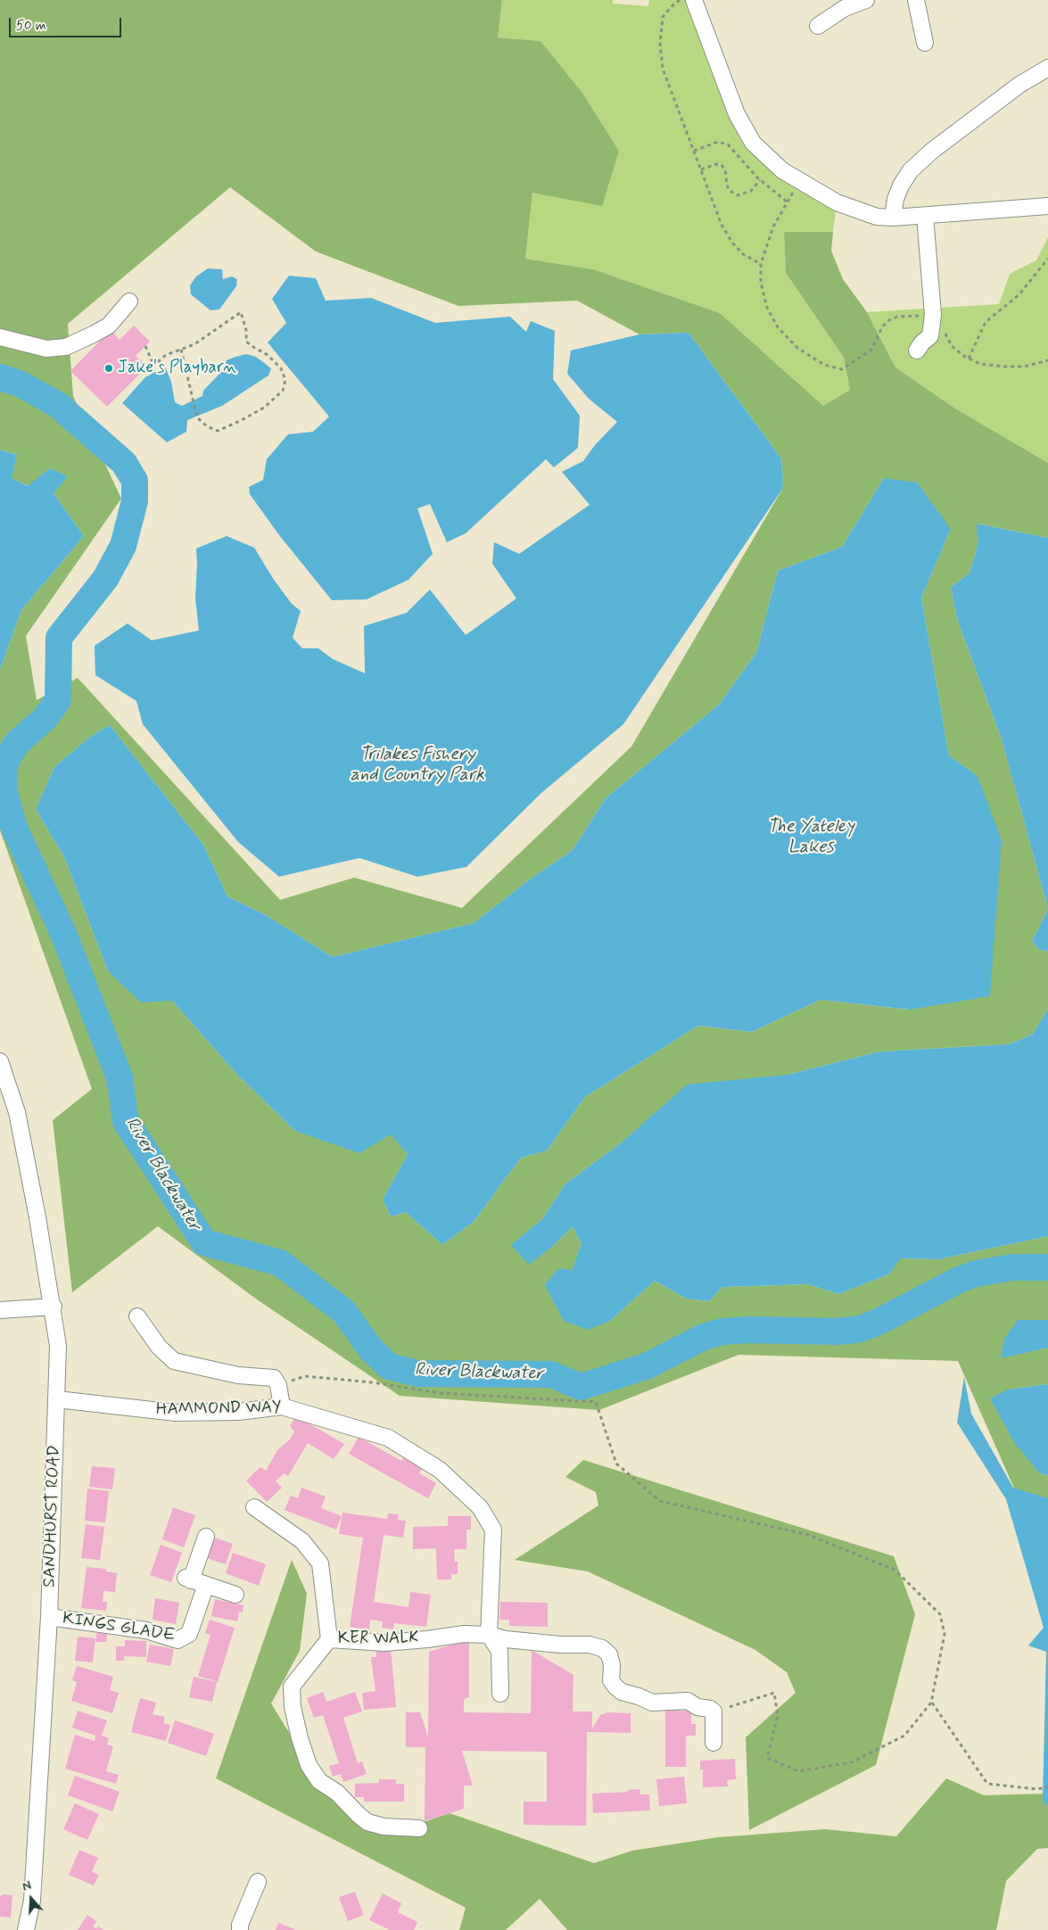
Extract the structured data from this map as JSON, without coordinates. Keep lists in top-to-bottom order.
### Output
{
  "streets": {
    "street": [
      "HAMMOND WAY",
      "SANDHURST ROAD",
      "KINGS GLADE",
      "KER WALK"
    ]
  },
  "crossings": [
    ["HAMMOND WAY", "SANDHURST ROAD"],
    ["HAMMOND WAY", "KER WALK"],
    ["SANDHURST ROAD", "KINGS GLADE"]
  ],
  "water": ["Trilakes Fishery and Country Park", "The Yateley Lakes", "River Blackwater"],
  "places": ["Jake's Playbarn"],
  "scale_bar": "50 m",
  "north": "top"
}
